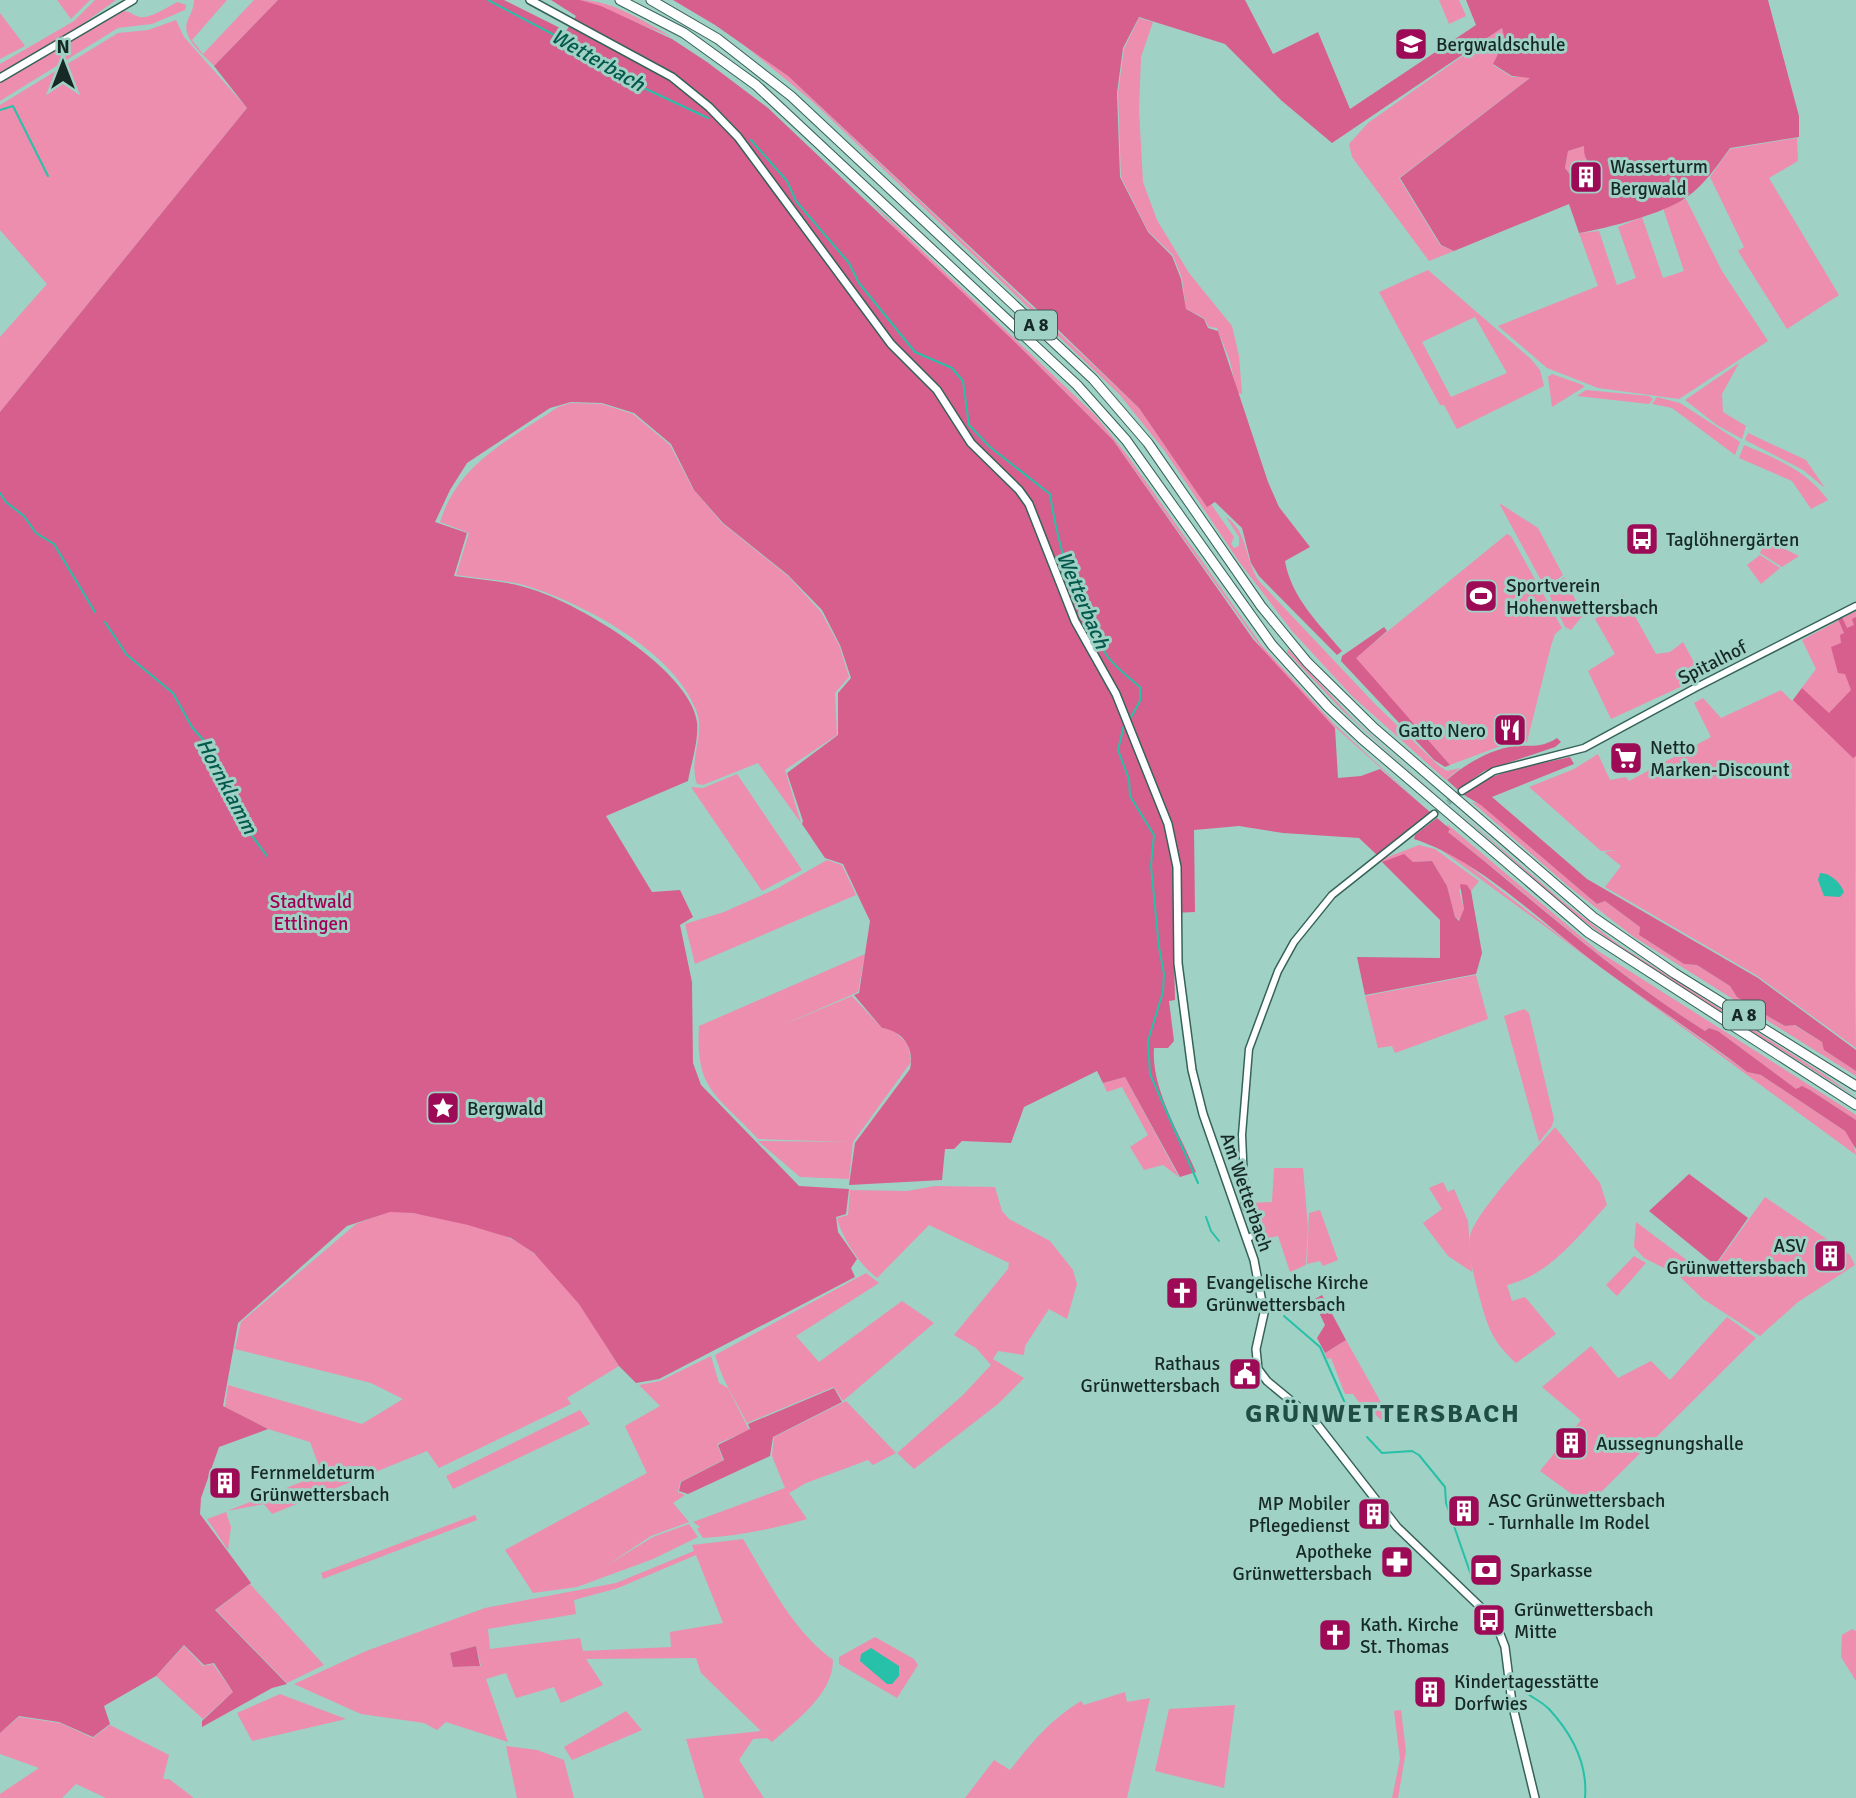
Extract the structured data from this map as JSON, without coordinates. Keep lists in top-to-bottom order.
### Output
{
  "streets": {
    "highway": ["A 8"],
    "main road": ["Am Wetterbach"],
    "street": ["Spitalhof"]
  },
  "districts": ["GRÜNWETTERSBACH"],
  "water": ["Wetterbach", "Hornklamm"],
  "parks": ["Stadtwald Ettlingen"],
  "places": {
    "school or university": ["Bergwaldschule"],
    "building": [
      "Wasserturm Bergwald",
      "ASV Grünwettersbach",
      "Aussegnungshalle",
      "Fernmeldeturm Grünwettersbach",
      "ASC Grünwettersbach - Turnhalle Im Rodel",
      "MP Mobiler Pflegedienst",
      "Kindertagesstätte Dorfwies"
    ],
    "bus stop": ["Taglöhnergärten", "Grünwettersbach Mitte"],
    "sports": ["Sportverein Hohenwettersbach"],
    "restaurant": ["Gatto Nero"],
    "supermarket": ["Netto Marken-Discount"],
    "place": ["Bergwald"],
    "church": ["Evangelische Kirche Grünwettersbach", "Kath. Kirche St. Thomas"],
    "public building": ["Rathaus Grünwettersbach"],
    "pharmacy": ["Apotheke Grünwettersbach"],
    "bank": ["Sparkasse"]
  },
  "north": "top"
}
